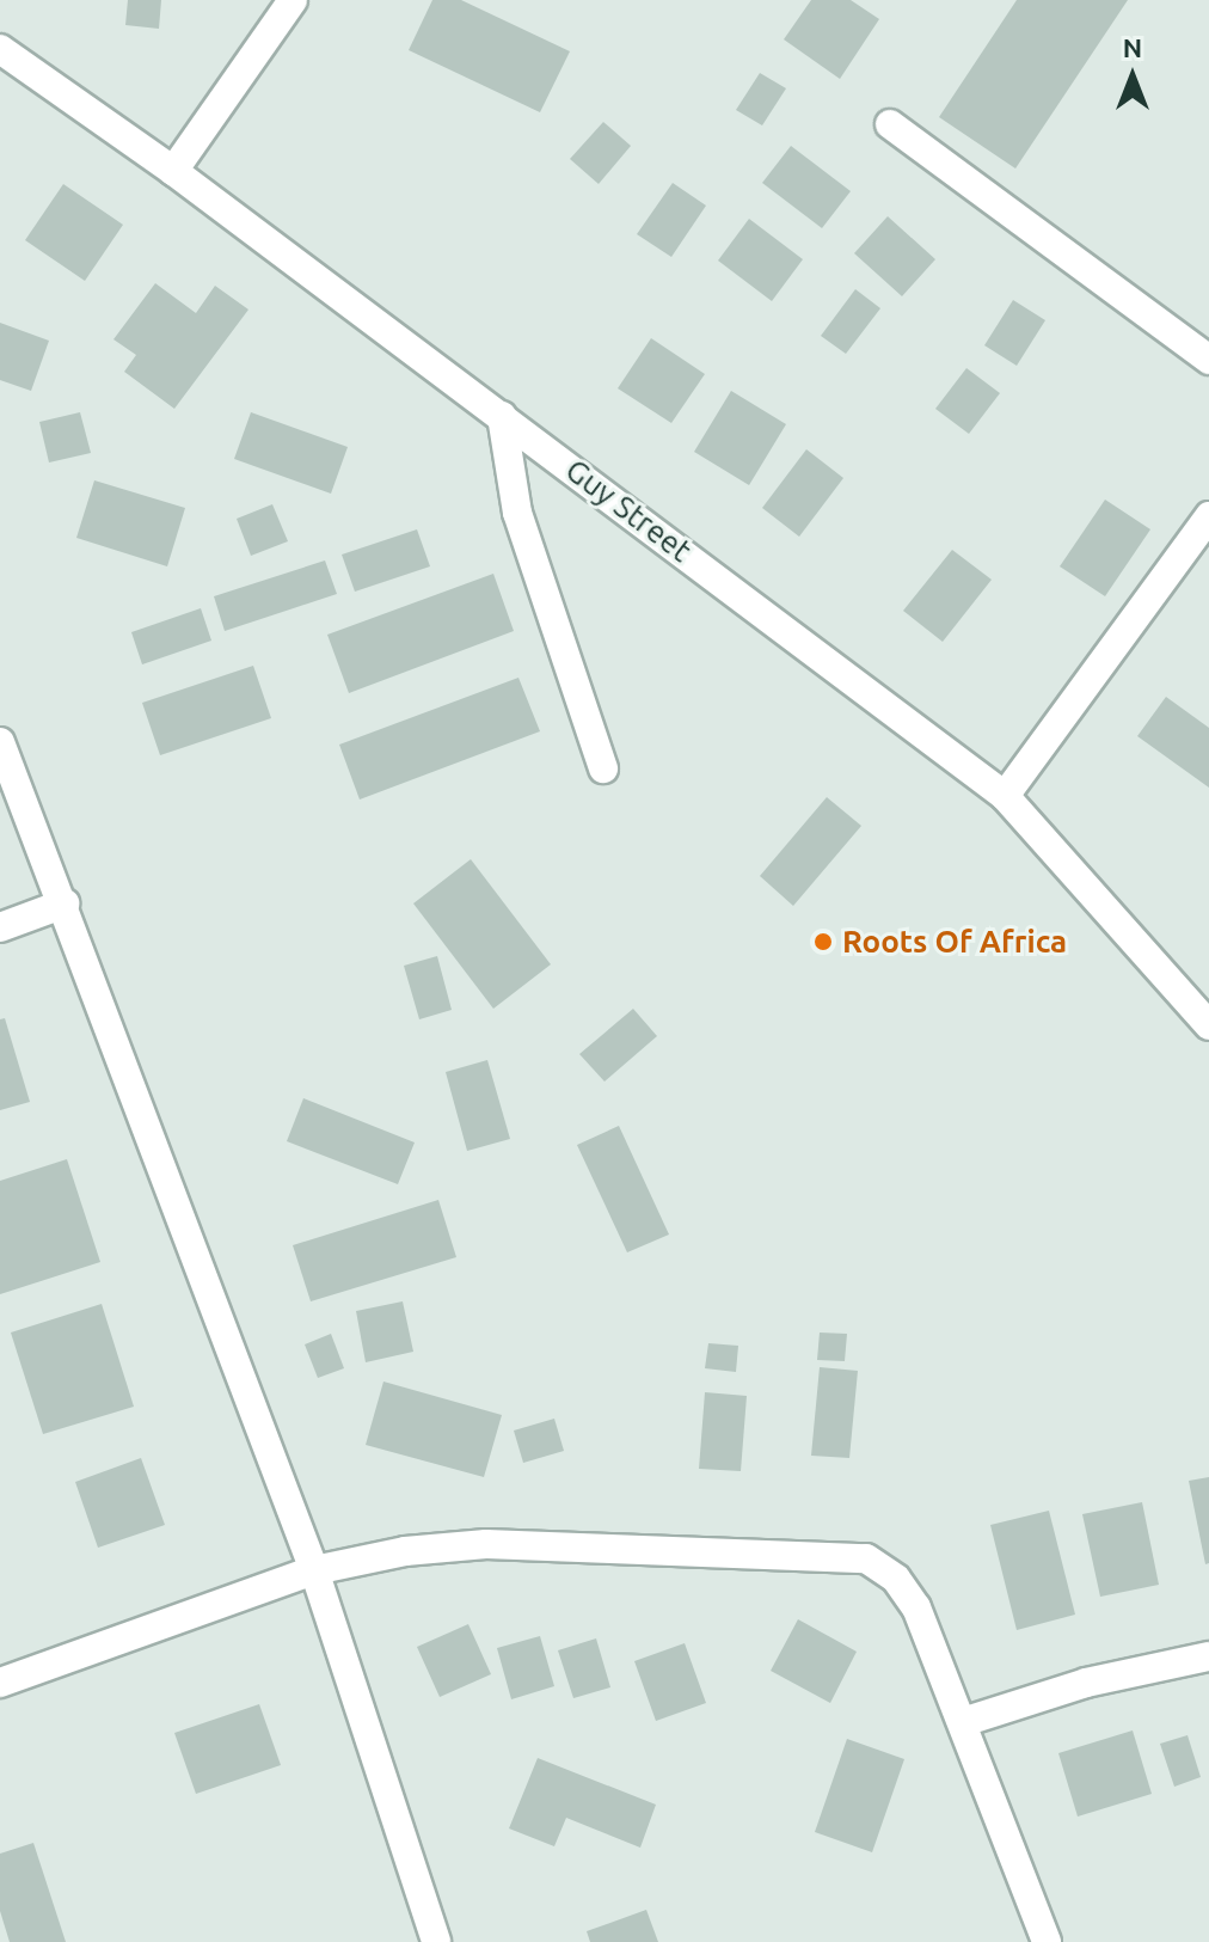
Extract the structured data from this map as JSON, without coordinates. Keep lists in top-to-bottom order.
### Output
{
  "streets": {
    "street": ["Guy Street"]
  },
  "places": ["Roots Of Africa"],
  "north": "top"
}
